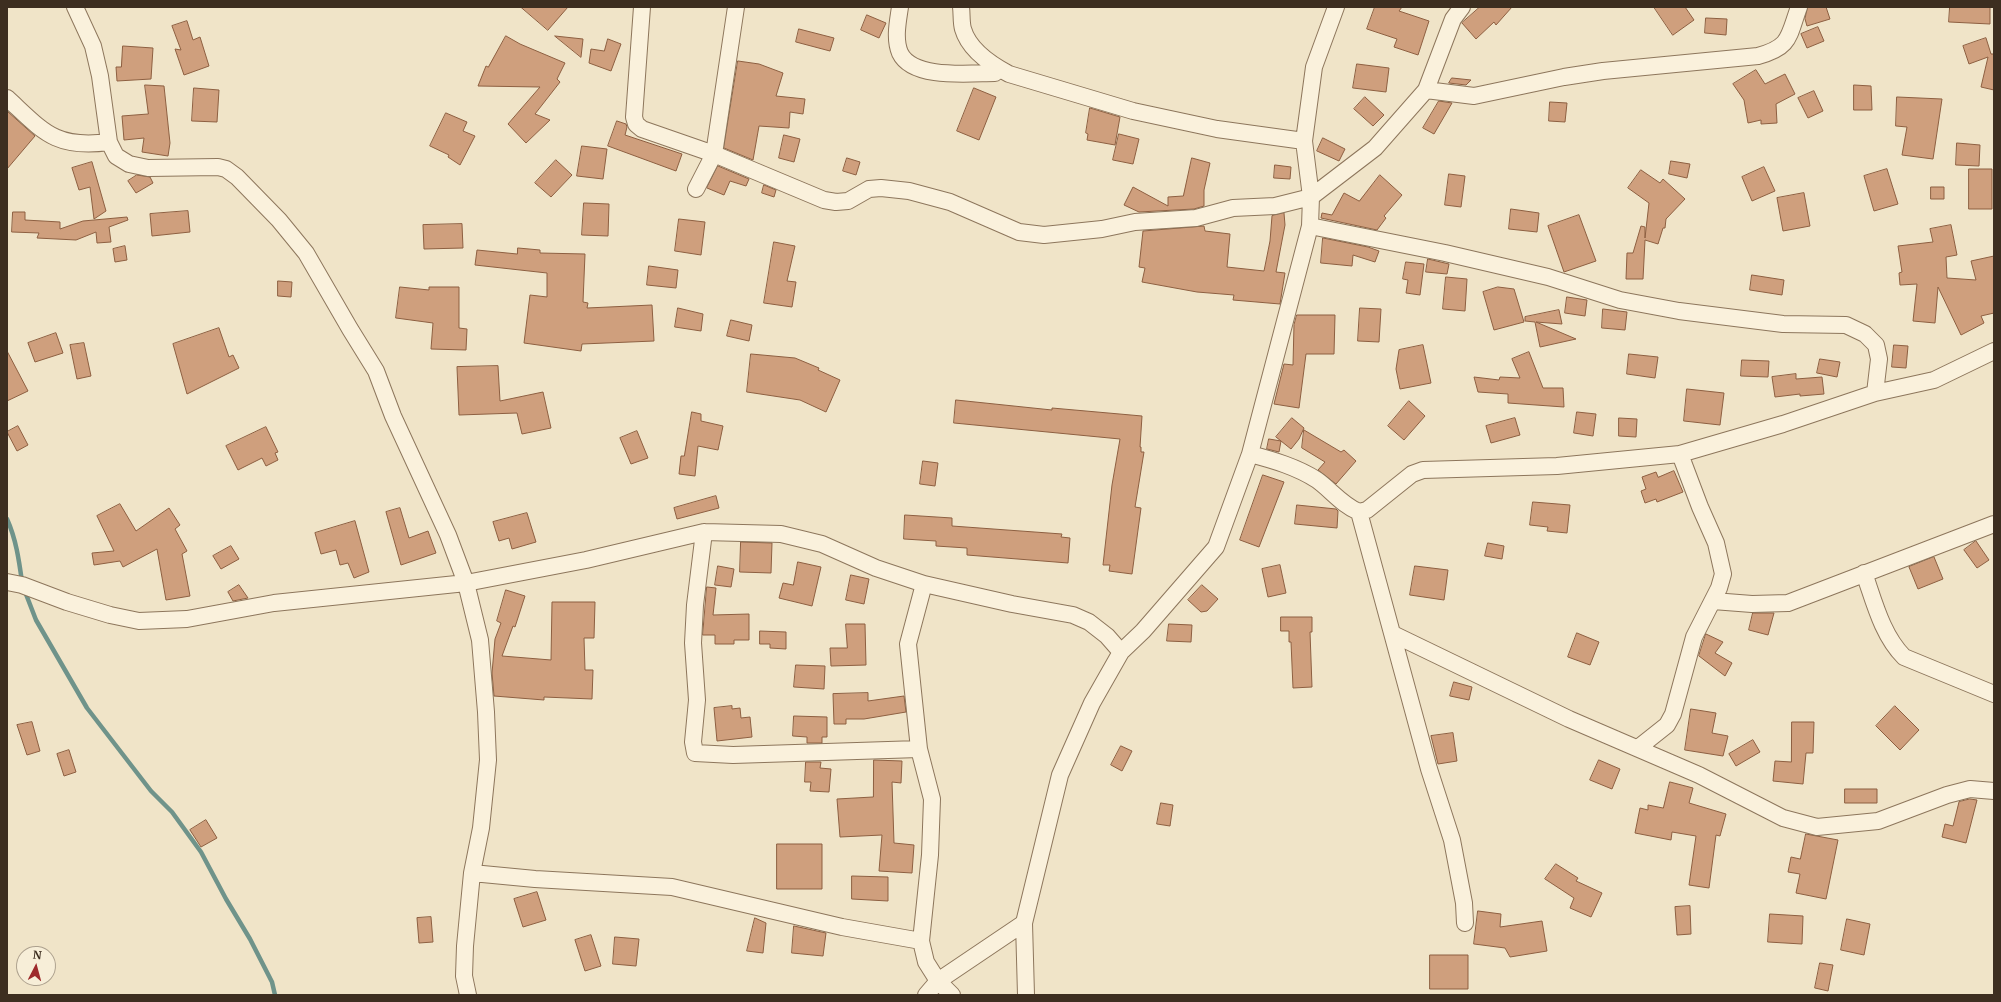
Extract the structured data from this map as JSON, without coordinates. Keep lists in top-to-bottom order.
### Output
{
  "north": "top"
}
